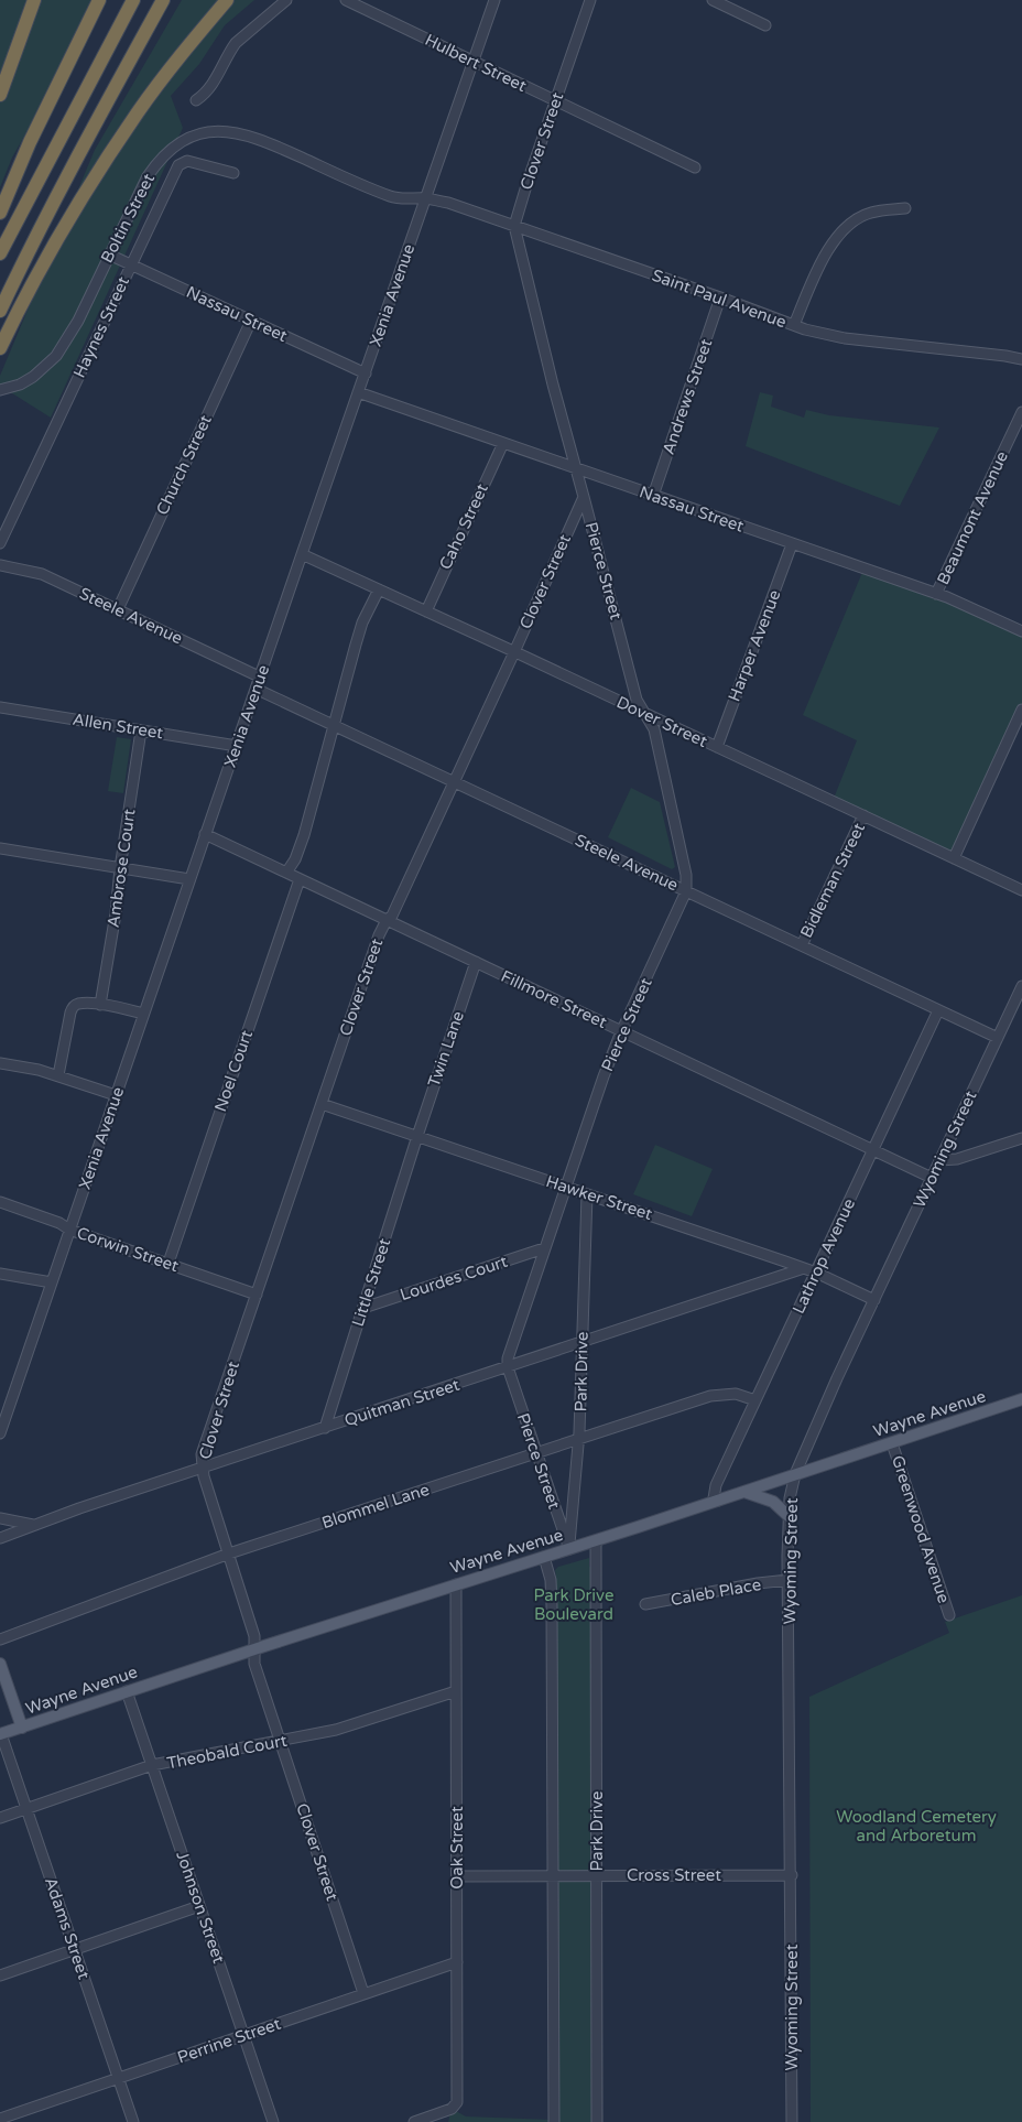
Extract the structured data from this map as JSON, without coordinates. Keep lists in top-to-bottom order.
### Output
{
  "streets": {
    "main road": ["Wayne Avenue"],
    "street": [
      "Hulbert Street",
      "Clover Street",
      "Boltin Street",
      "Xenia Avenue",
      "Saint Paul Avenue",
      "Nassau Street",
      "Haynes Street",
      "Andrews Street",
      "Church Street",
      "Beaumont Avenue",
      "Caho Street",
      "Pierce Street",
      "Steele Avenue",
      "Harper Avenue",
      "Dover Street",
      "Allen Street",
      "Ambrose Court",
      "Bidleman Street",
      "Fillmore Street",
      "Twin Lane",
      "Noel Court",
      "Wyoming Street",
      "Hawker Street",
      "Corwin Street",
      "Lathrop Avenue",
      "Lourdes Court",
      "Little Street",
      "Park Drive",
      "Quitman Street",
      "Blommel Lane",
      "Greenwood Avenue",
      "Caleb Place",
      "Theobald Court",
      "Oak Street",
      "Cross Street",
      "Johnson Street",
      "Adams Street",
      "Perrine Street"
    ]
  },
  "crossings": [
    ["Hulbert Street", "Clover Street"],
    ["Hulbert Street", "Xenia Avenue"],
    ["Clover Street", "Saint Paul Avenue"],
    ["Clover Street", "Nassau Street"],
    ["Clover Street", "Pierce Street"],
    ["Clover Street", "Steele Avenue"],
    ["Clover Street", "Dover Street"],
    ["Clover Street", "Fillmore Street"],
    ["Clover Street", "Hawker Street"],
    ["Clover Street", "Corwin Street"],
    ["Clover Street", "Quitman Street"],
    ["Clover Street", "Wayne Avenue"],
    ["Clover Street", "Blommel Lane"],
    ["Clover Street", "Theobald Court"],
    ["Clover Street", "Perrine Street"],
    ["Boltin Street", "Xenia Avenue"],
    ["Boltin Street", "Saint Paul Avenue"],
    ["Boltin Street", "Nassau Street"],
    ["Xenia Avenue", "Saint Paul Avenue"],
    ["Xenia Avenue", "Nassau Street"],
    ["Xenia Avenue", "Steele Avenue"],
    ["Xenia Avenue", "Dover Street"],
    ["Xenia Avenue", "Allen Street"],
    ["Xenia Avenue", "Fillmore Street"],
    ["Xenia Avenue", "Corwin Street"],
    ["Saint Paul Avenue", "Andrews Street"],
    ["Nassau Street", "Haynes Street"],
    ["Nassau Street", "Andrews Street"],
    ["Nassau Street", "Church Street"],
    ["Nassau Street", "Beaumont Avenue"],
    ["Nassau Street", "Caho Street"],
    ["Nassau Street", "Harper Avenue"],
    ["Church Street", "Steele Avenue"],
    ["Caho Street", "Dover Street"],
    ["Pierce Street", "Steele Avenue"],
    ["Pierce Street", "Dover Street"],
    ["Pierce Street", "Fillmore Street"],
    ["Pierce Street", "Hawker Street"],
    ["Pierce Street", "Lourdes Court"],
    ["Pierce Street", "Park Drive"],
    ["Pierce Street", "Quitman Street"],
    ["Pierce Street", "Wayne Avenue"],
    ["Pierce Street", "Blommel Lane"],
    ["Steele Avenue", "Bidleman Street"],
    ["Steele Avenue", "Wyoming Street"],
    ["Steele Avenue", "Lathrop Avenue"],
    ["Harper Avenue", "Dover Street"],
    ["Dover Street", "Bidleman Street"],
    ["Allen Street", "Ambrose Court"],
    ["Fillmore Street", "Twin Lane"],
    ["Fillmore Street", "Noel Court"],
    ["Fillmore Street", "Wyoming Street"],
    ["Fillmore Street", "Lathrop Avenue"],
    ["Twin Lane", "Hawker Street"],
    ["Twin Lane", "Little Street"],
    ["Noel Court", "Corwin Street"],
    ["Wyoming Street", "Hawker Street"],
    ["Wyoming Street", "Wayne Avenue"],
    ["Wyoming Street", "Caleb Place"],
    ["Wyoming Street", "Cross Street"],
    ["Hawker Street", "Lathrop Avenue"],
    ["Hawker Street", "Little Street"],
    ["Hawker Street", "Park Drive"],
    ["Hawker Street", "Quitman Street"],
    ["Lathrop Avenue", "Wayne Avenue"],
    ["Lathrop Avenue", "Blommel Lane"],
    ["Lourdes Court", "Little Street"],
    ["Little Street", "Quitman Street"],
    ["Park Drive", "Quitman Street"],
    ["Park Drive", "Wayne Avenue"],
    ["Park Drive", "Blommel Lane"],
    ["Park Drive", "Cross Street"],
    ["Wayne Avenue", "Greenwood Avenue"],
    ["Wayne Avenue", "Oak Street"],
    ["Wayne Avenue", "Johnson Street"],
    ["Wayne Avenue", "Adams Street"],
    ["Theobald Court", "Oak Street"],
    ["Theobald Court", "Johnson Street"],
    ["Theobald Court", "Adams Street"],
    ["Oak Street", "Cross Street"],
    ["Oak Street", "Perrine Street"],
    ["Johnson Street", "Perrine Street"],
    ["Adams Street", "Perrine Street"]
  ],
  "parks": ["Park Drive Boulevard", "Woodland Cemetery and Arboretum"]
}
